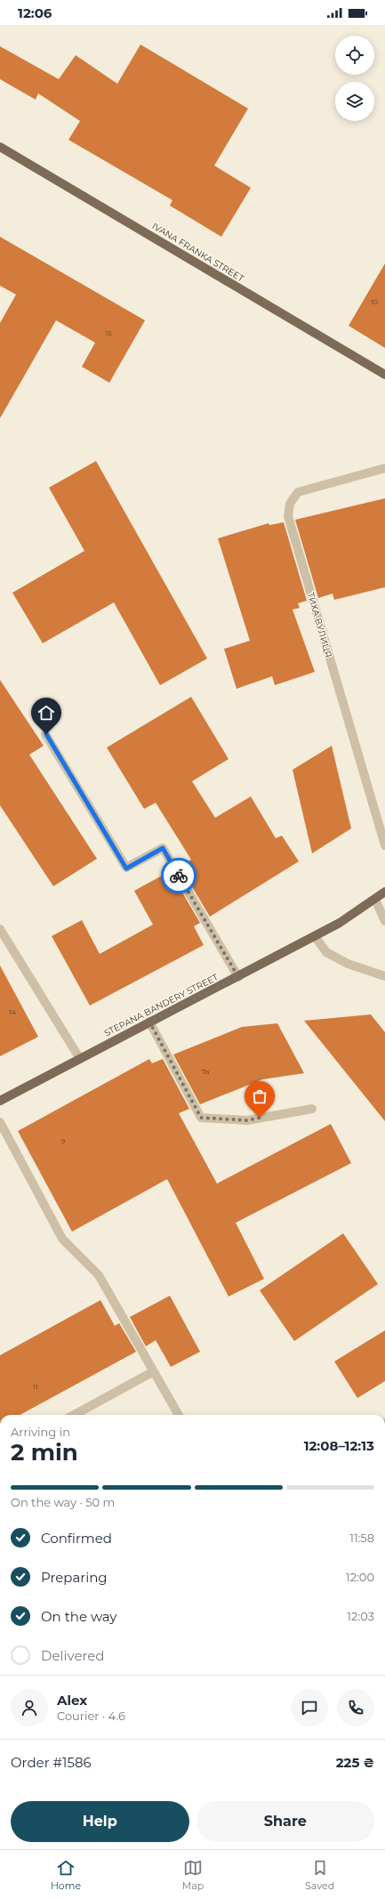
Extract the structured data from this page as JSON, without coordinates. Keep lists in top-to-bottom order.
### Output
{
  "streets": {
    "main road": ["IVANA FRANKA STREET", "STEPANA BANDERY STREET"],
    "street": ["ТИХА ВУЛИЦЯ"]
  },
  "house_numbers": [
    "10",
    "15",
    "14",
    "7а",
    "9",
    "11"
  ],
  "page": {
    "status": "12:06",
    "heading": ["2 min", "Arriving in", "12:08–12:13"],
    "panel": [
      "Alex",
      "Courier · 4.6",
      "Order #1586",
      "225 ₴"
    ],
    "bar": "On the way · 50 m",
    "list": [
      ["Confirmed", "11:58"],
      ["Preparing", "12:00"],
      ["On the way", "12:03"],
      "Delivered"
    ],
    "buttons": ["Help", "Share"],
    "tabs": ["Home", "Map", "Saved"]
  }
}
